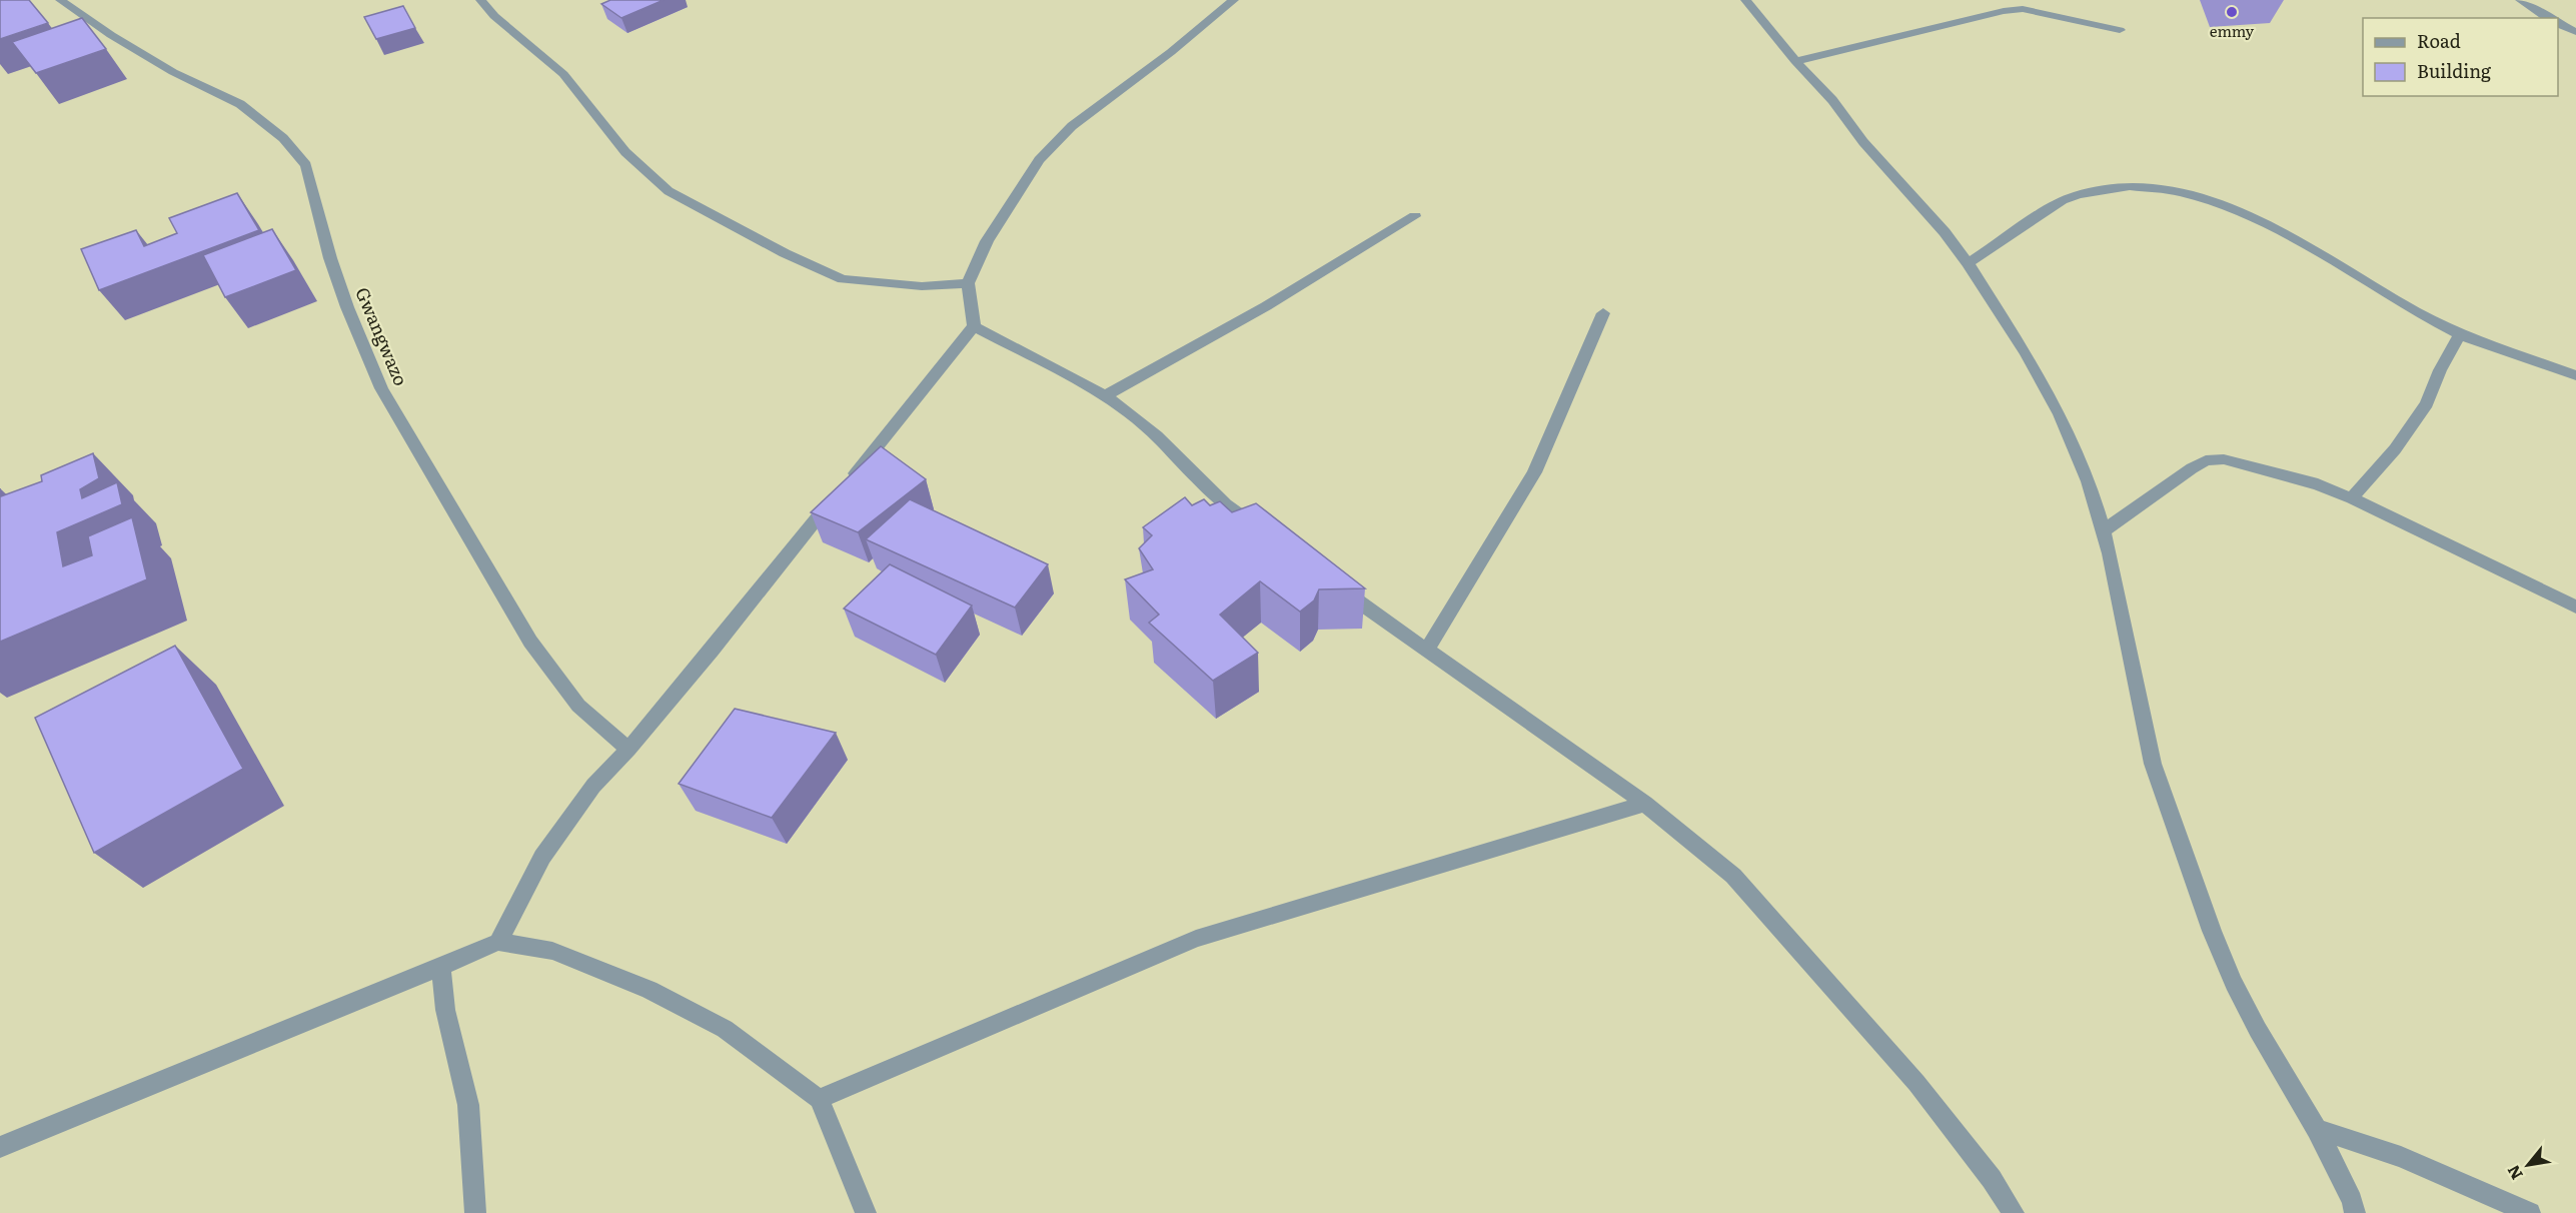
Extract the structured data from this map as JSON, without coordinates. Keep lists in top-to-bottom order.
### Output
{
  "streets": {
    "street": ["Gwangwazo"]
  },
  "places": ["emmy"],
  "legend": ["Road", "Building"],
  "north": "bottom left"
}
